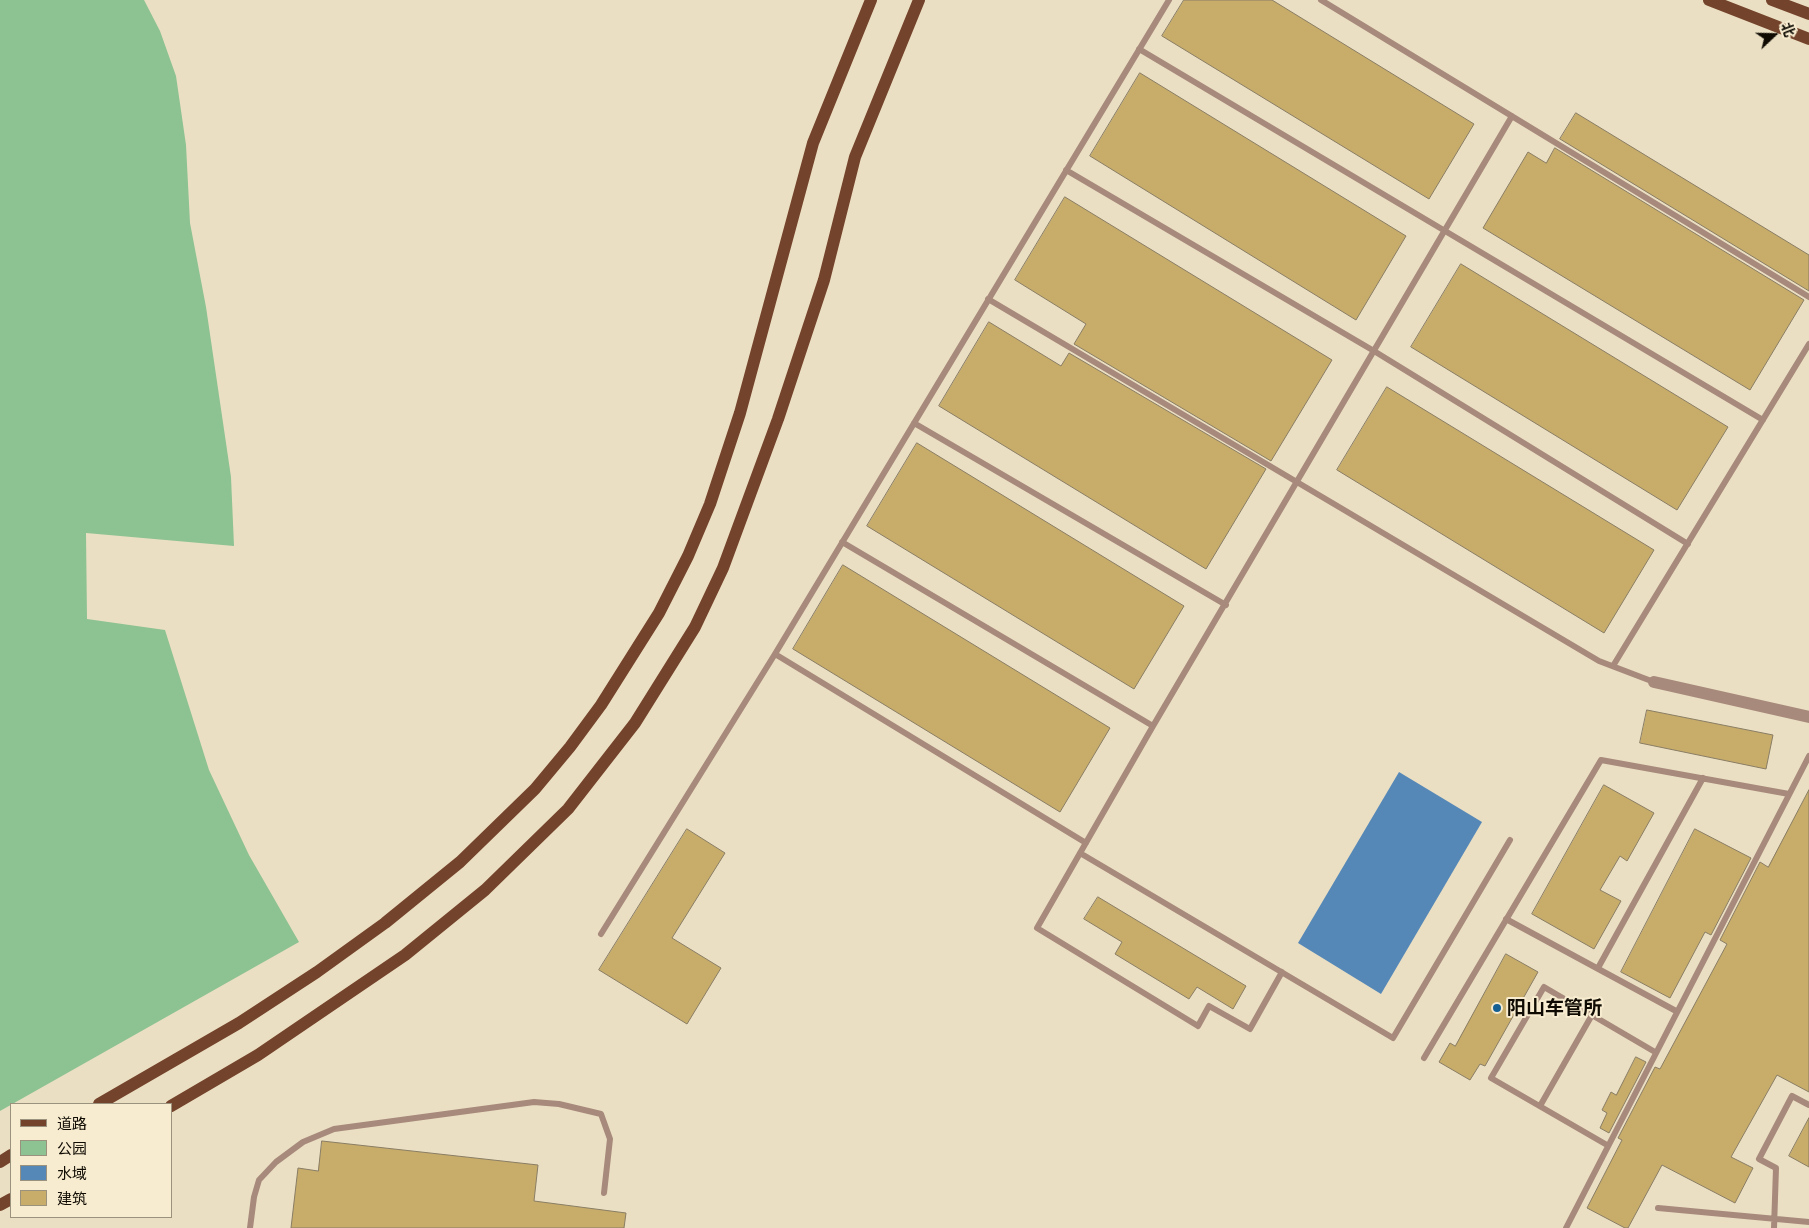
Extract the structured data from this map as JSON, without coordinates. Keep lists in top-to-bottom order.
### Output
{
  "places": ["阳山车管所"],
  "legend": [
    "道路",
    "公园",
    "水域",
    "建筑"
  ],
  "north": "right"
}
